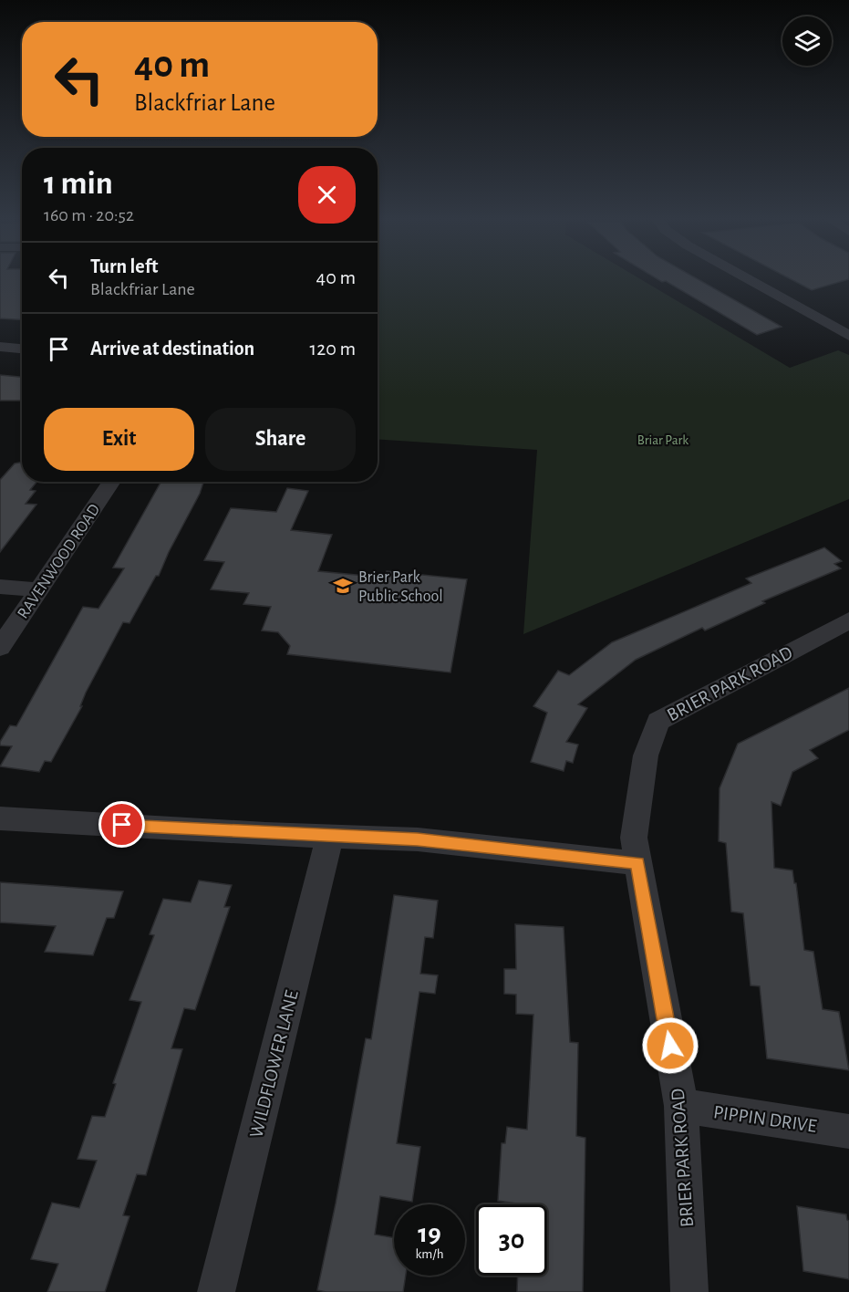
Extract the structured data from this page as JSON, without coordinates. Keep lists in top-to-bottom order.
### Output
{
  "streets": {
    "street": [
      "RAVENWOOD ROAD",
      "BRIER PARK ROAD",
      "WILDFLOWER LANE",
      "PIPPIN DRIVE"
    ]
  },
  "crossings": [
    ["BRIER PARK ROAD", "PIPPIN DRIVE"]
  ],
  "parks": ["Briar Park"],
  "places": {
    "school or university": ["Brier Park Public School"]
  },
  "page": {
    "turn": ["40 m", "Blackfriar Lane"],
    "heading": ["1 min", "160 m · 20:52"],
    "list": [
      {
        "name": "Turn left",
        "note": "Blackfriar Lane",
        "value": "40 m"
      },
      {
        "name": "Arrive at destination",
        "value": "120 m"
      }
    ],
    "buttons": ["Exit", "Share"],
    "speed": "19 km/h",
    "limit": "30"
  }
}
